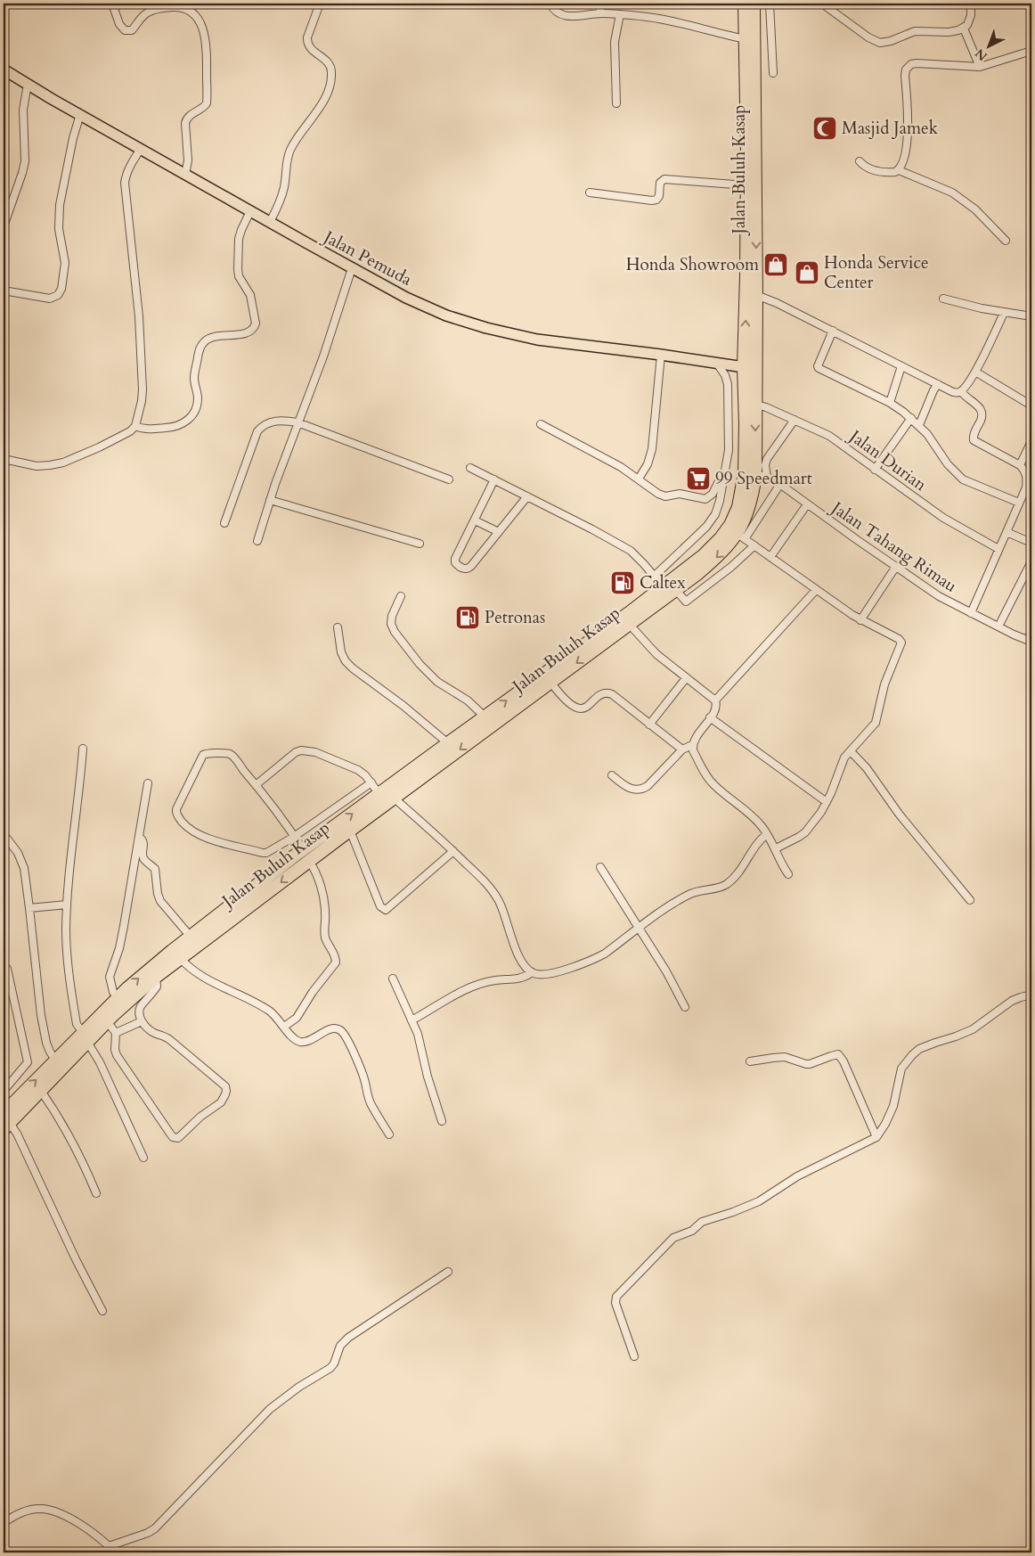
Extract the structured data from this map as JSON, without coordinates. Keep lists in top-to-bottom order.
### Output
{
  "streets": {
    "highway": ["Jalan Buluh Kasap"],
    "main road": ["Jalan Pemuda"],
    "street": ["Jalan Durian", "Jalan Tahang Rimau"]
  },
  "crossings": [
    ["Jalan Buluh Kasap", "Jalan Pemuda"],
    ["Jalan Buluh Kasap", "Jalan Durian"],
    ["Jalan Buluh Kasap", "Jalan Tahang Rimau"]
  ],
  "places": {
    "mosque": ["Masjid Jamek"],
    "shop": ["Honda Showroom", "Honda Service Center"],
    "supermarket": ["99 Speedmart"],
    "fuel station": ["Caltex", "Petronas"]
  },
  "north": "bottom left"
}
